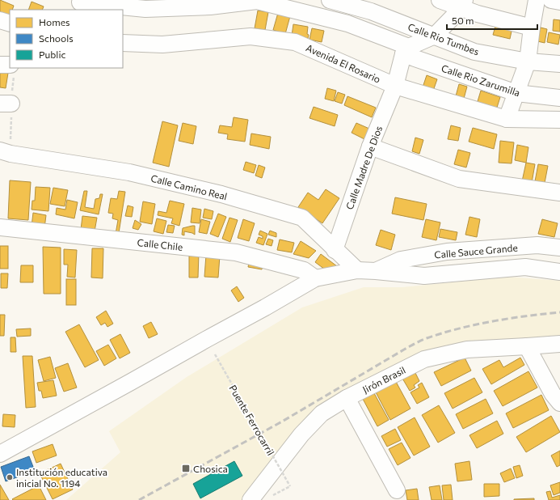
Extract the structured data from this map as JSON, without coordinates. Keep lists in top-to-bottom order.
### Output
{
  "streets": {
    "street": [
      "Calle Rio Tumbes",
      "Avenida El Rosario",
      "Calle Rio Zarumilla",
      "Calle Madre De Dios",
      "Calle Camino Real",
      "Calle Chile",
      "Calle Sauce Grande",
      "Jirón Brasil"
    ],
    "path": ["Puente Ferrocarril"]
  },
  "crossings": [
    ["Avenida El Rosario", "Calle Madre De Dios"],
    ["Calle Rio Zarumilla", "Calle Madre De Dios"],
    ["Calle Madre De Dios", "Calle Camino Real"]
  ],
  "places": {
    "transit": ["Chosica"],
    "other": ["Institución educativa inicial No. 1194"]
  },
  "legend": ["Homes", "Schools", "Public"],
  "scale_bar": "50 m"
}
